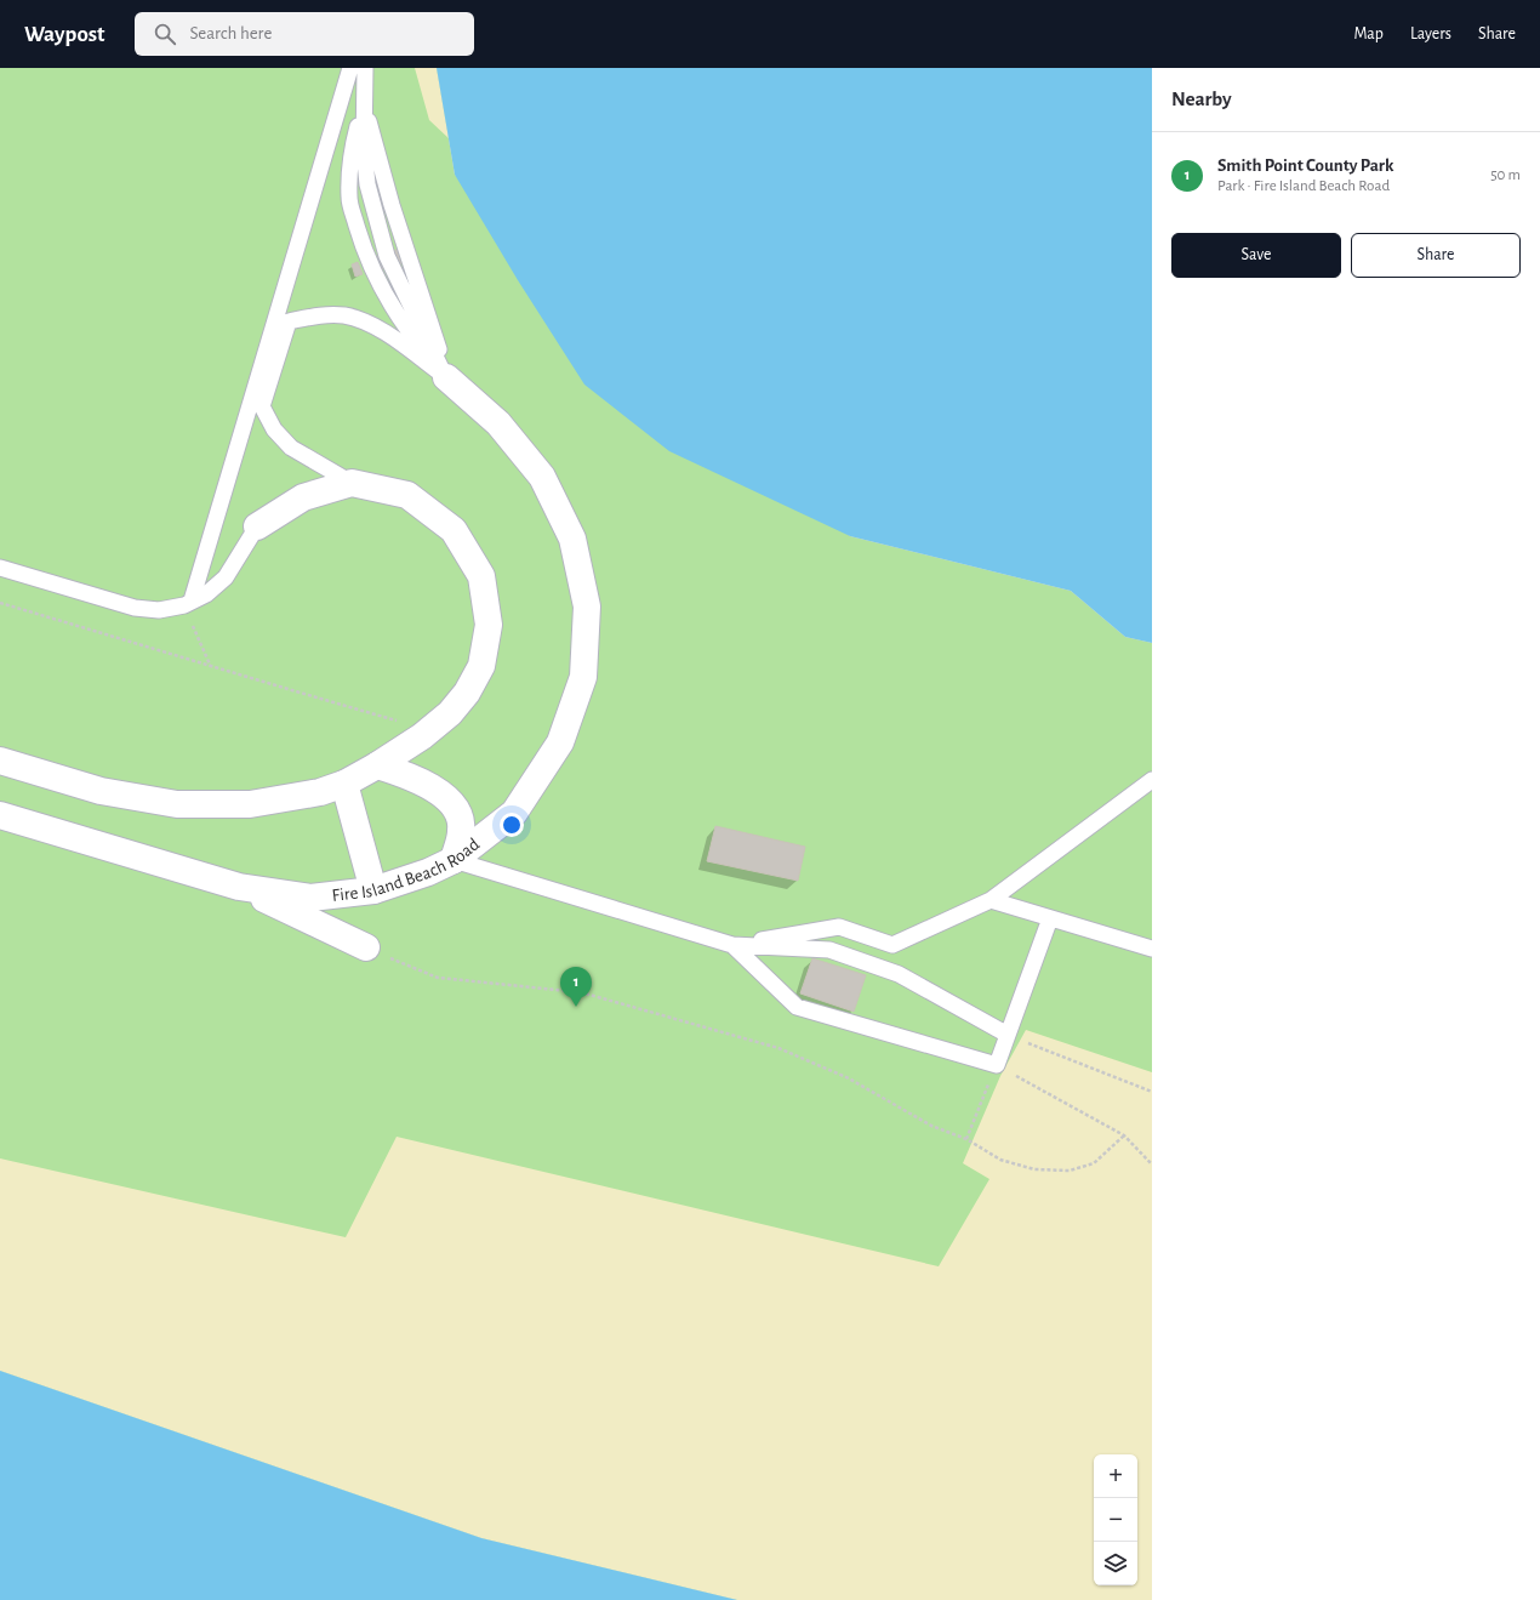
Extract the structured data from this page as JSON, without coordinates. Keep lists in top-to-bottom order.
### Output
{
  "streets": {
    "street": ["Fire Island Beach Road"]
  },
  "page": {
    "header": "Waypost",
    "search": "Search here",
    "nav": ["Map", "Layers", "Share"],
    "heading": "Nearby",
    "list": [
      {
        "mark": "1",
        "name": "Smith Point County Park",
        "note": "Park · Fire Island Beach Road",
        "value": "50 m"
      }
    ],
    "buttons": ["Save", "Share"],
    "pins": "1",
    "map_buttons": ["+", "−"]
  }
}
